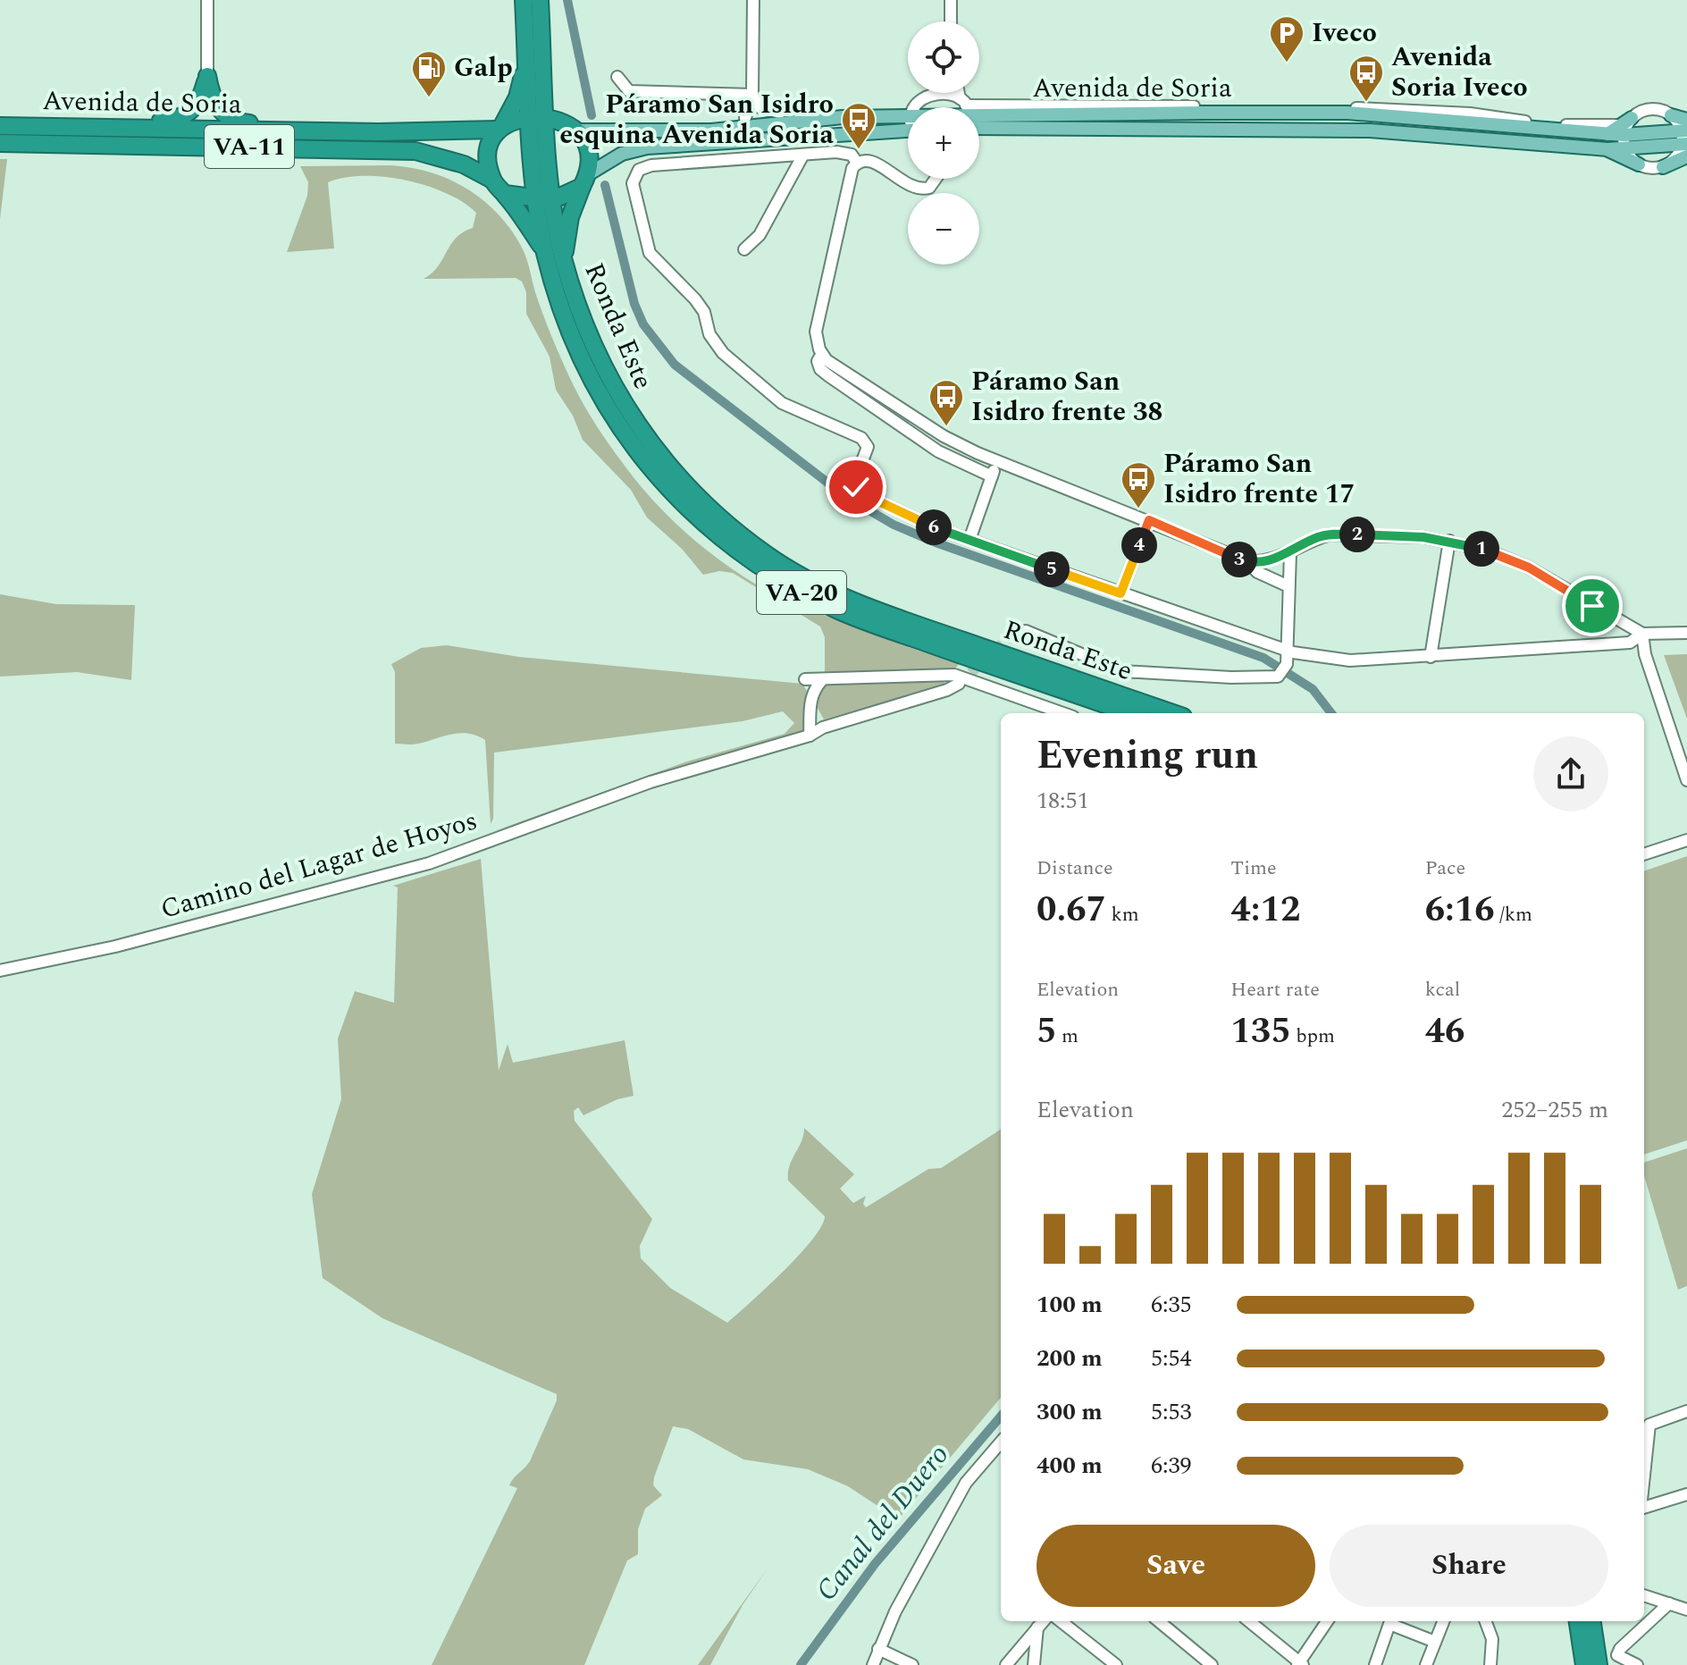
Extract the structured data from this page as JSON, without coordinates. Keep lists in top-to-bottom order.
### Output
{
  "streets": {
    "highway": [
      "Avenida de Soria",
      "VA-11",
      "Ronda Este",
      "VA-20"
    ],
    "street": ["Camino del Lagar de Hoyos"]
  },
  "crossings": [
    ["Avenida de Soria", "VA-11"],
    ["VA-11", "Ronda Este"]
  ],
  "water": ["Canal del Duero"],
  "places": {
    "parking": ["Iveco"],
    "fuel station": ["Galp"],
    "bus stop": [
      "Avenida Soria Iveco",
      "Páramo San Isidro esquina Avenida Soria",
      "Páramo San Isidro frente 38",
      "Páramo San Isidro frente 17"
    ]
  },
  "page": {
    "map_buttons": ["+", "−"],
    "pins": [
      "6",
      "2",
      "4",
      "1",
      "3",
      "5"
    ],
    "heading": ["Evening run", "18:51"],
    "stats": [
      ["Distance", "0.67 km"],
      ["Time", "4:12"],
      ["Pace", "6:16 /km"],
      ["Elevation", "5 m"],
      ["Heart rate", "135 bpm"],
      ["kcal", "46"]
    ],
    "chart": ["Elevation", "252–255 m"],
    "list": [
      {
        "name": "100 m",
        "note": "6:35"
      },
      {
        "name": "200 m",
        "note": "5:54"
      },
      {
        "name": "300 m",
        "note": "5:53"
      },
      {
        "name": "400 m",
        "note": "6:39"
      }
    ],
    "buttons": ["Save", "Share"]
  }
}
